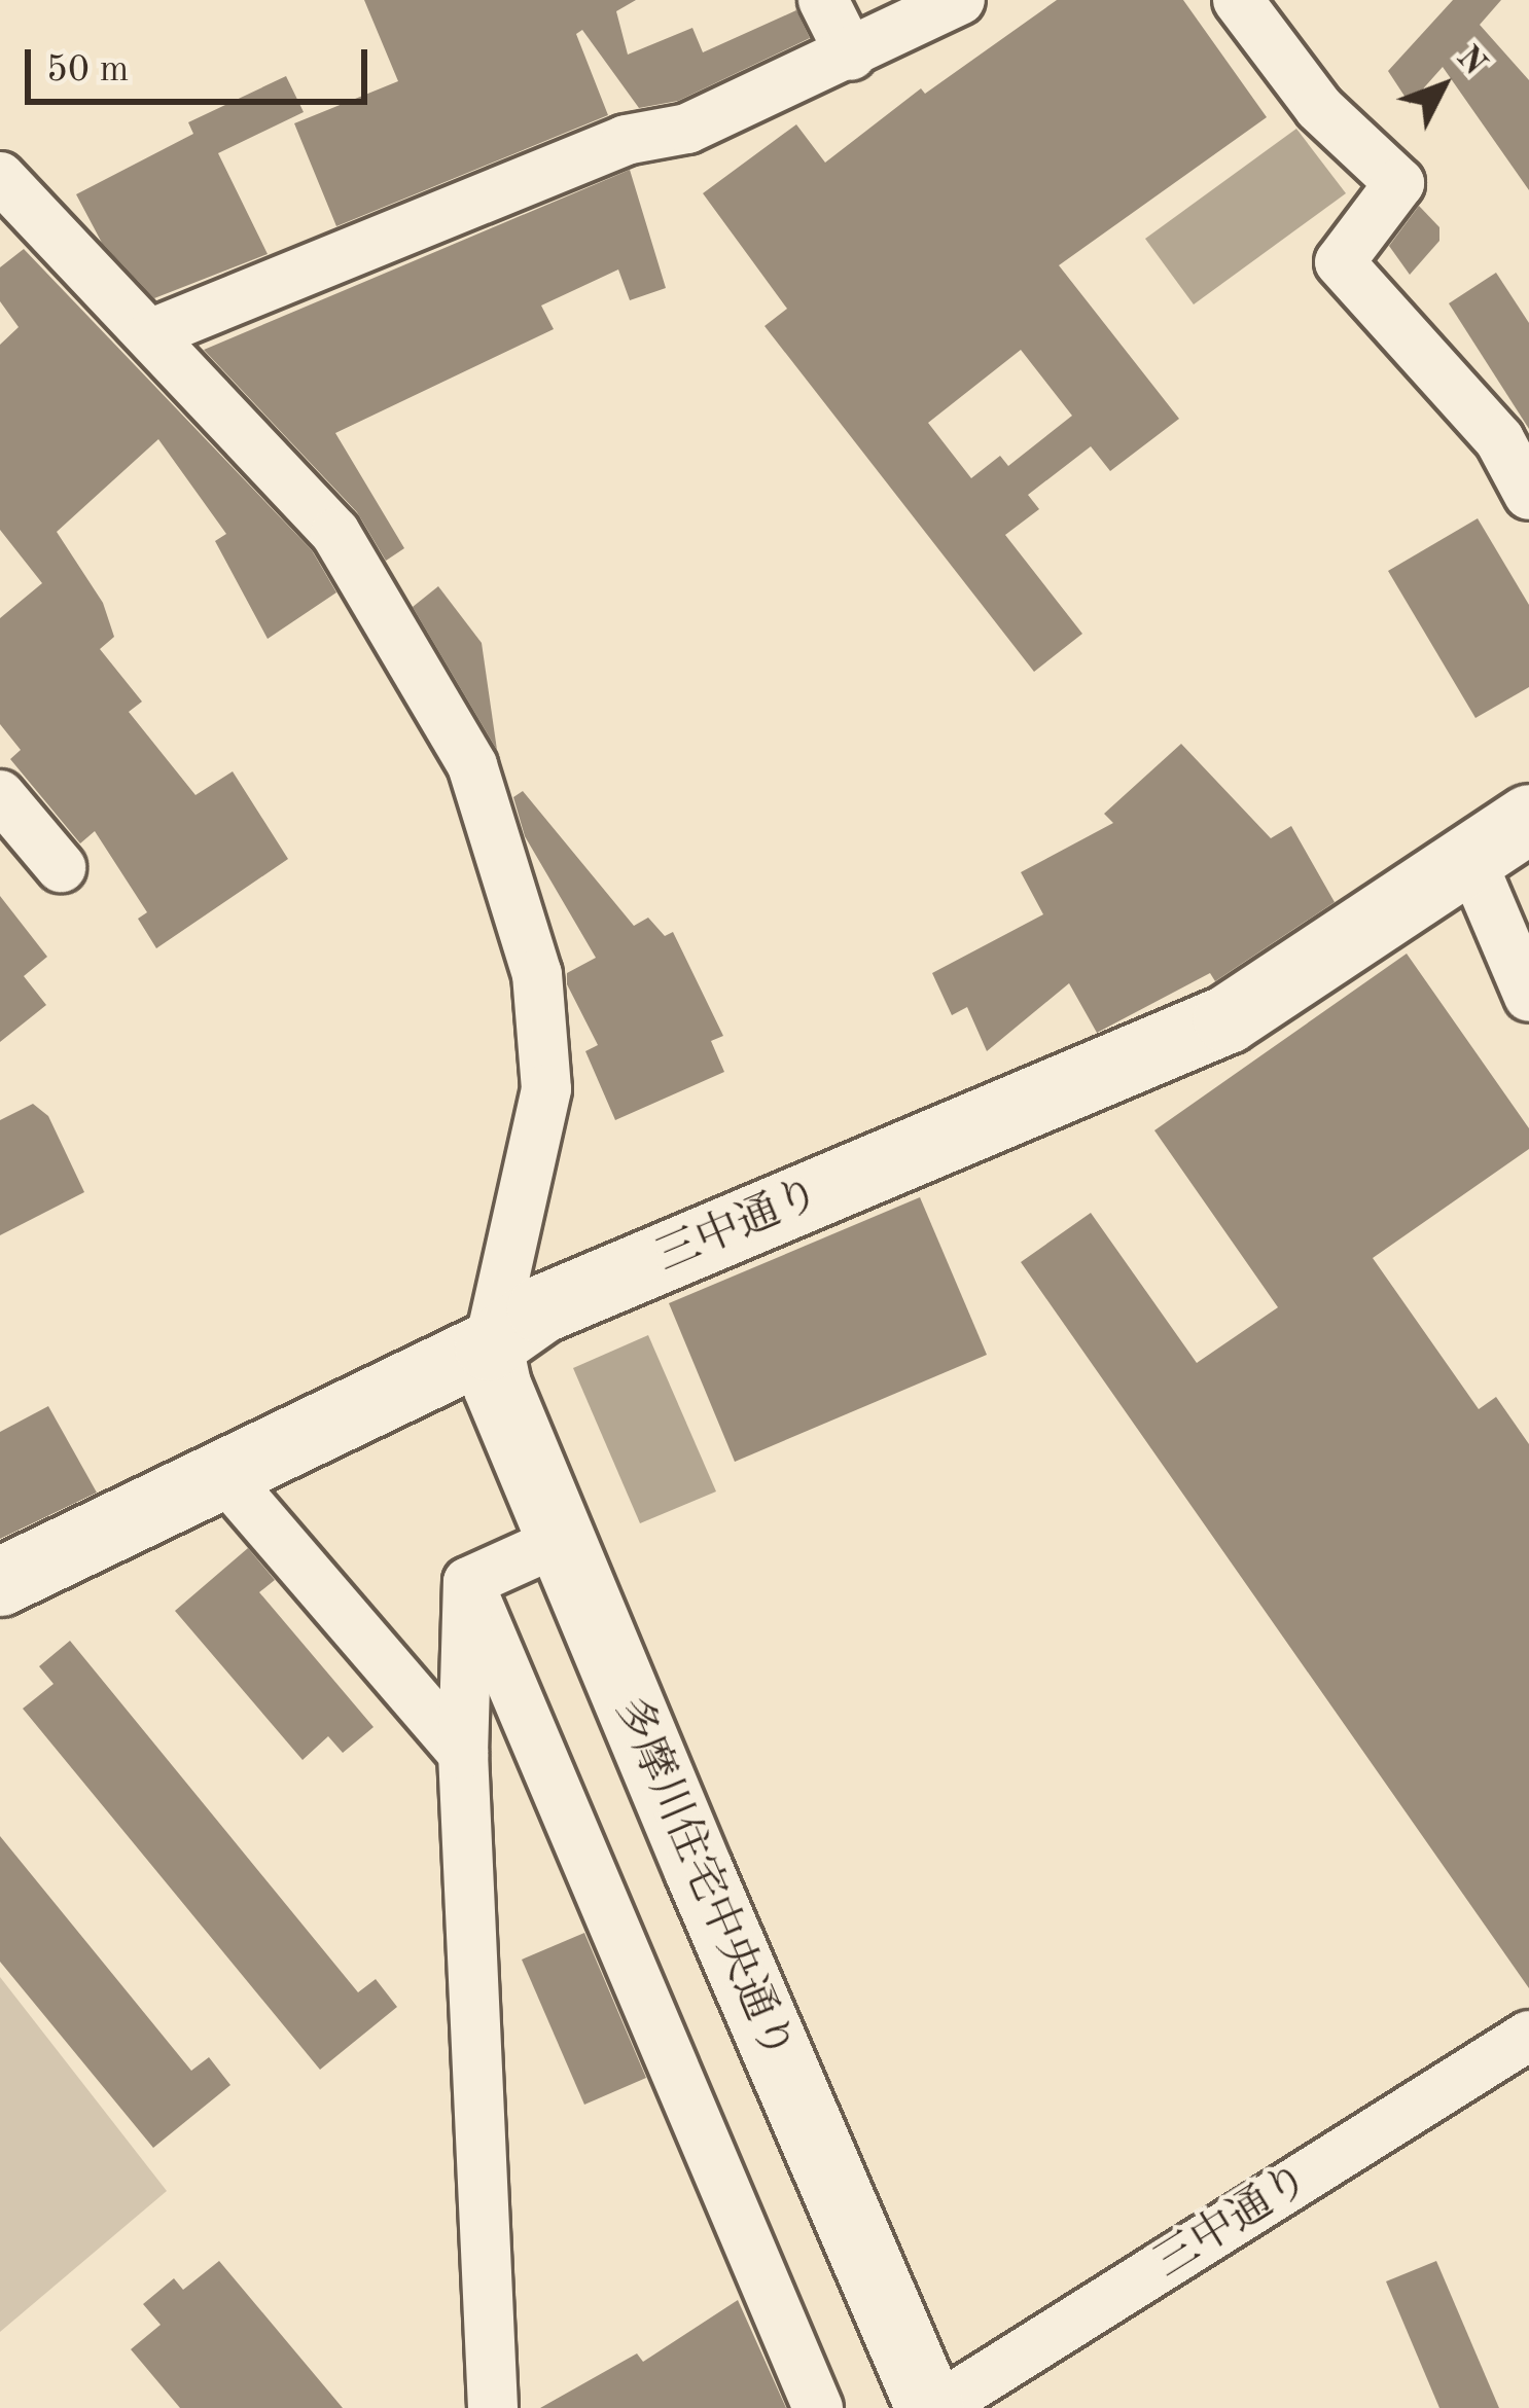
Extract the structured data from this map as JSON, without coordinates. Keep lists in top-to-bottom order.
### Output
{
  "streets": {
    "street": ["三中通り", "多摩川住宅中央通り"]
  },
  "crossings": [
    ["三中通り", "多摩川住宅中央通り"]
  ],
  "scale_bar": "50 m",
  "north": "top right"
}
